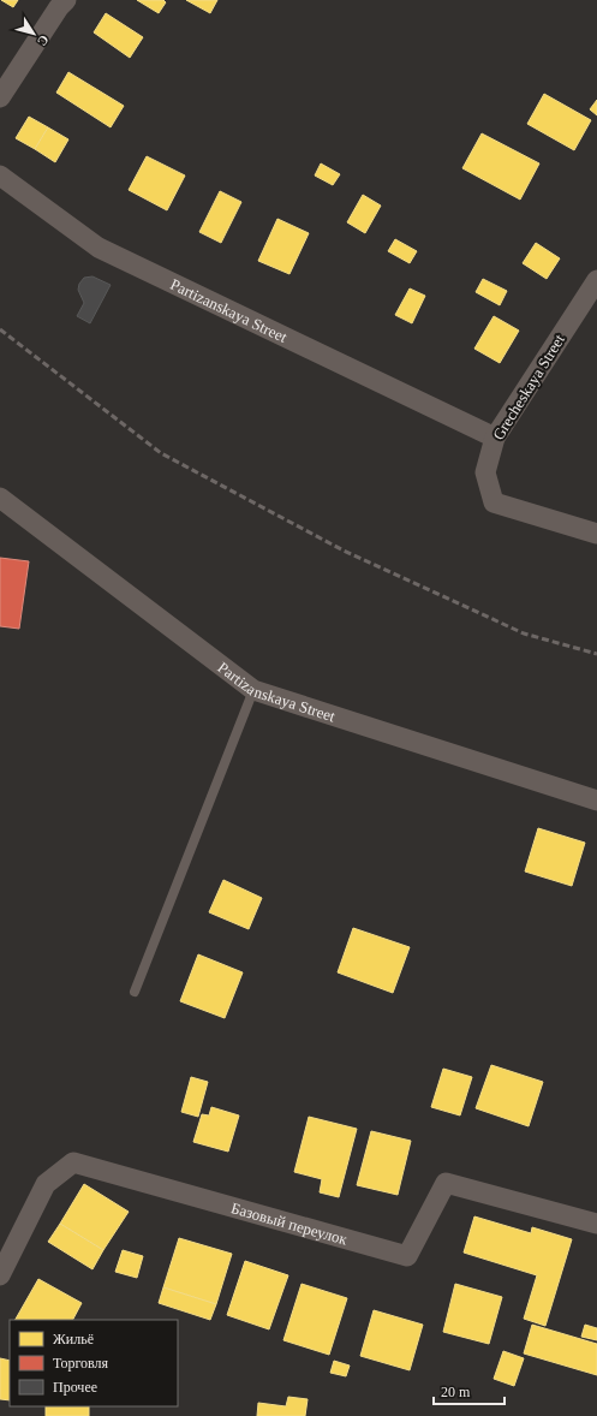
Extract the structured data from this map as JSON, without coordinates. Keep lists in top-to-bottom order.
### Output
{
  "streets": {
    "street": ["Partizanskaya Street", "Grecheskaya Street", "Базовый переулок"]
  },
  "crossings": [
    ["Partizanskaya Street", "Grecheskaya Street"]
  ],
  "legend": ["Жильё", "Торговля", "Прочее"],
  "scale_bar": "20 m",
  "north": "bottom right"
}
